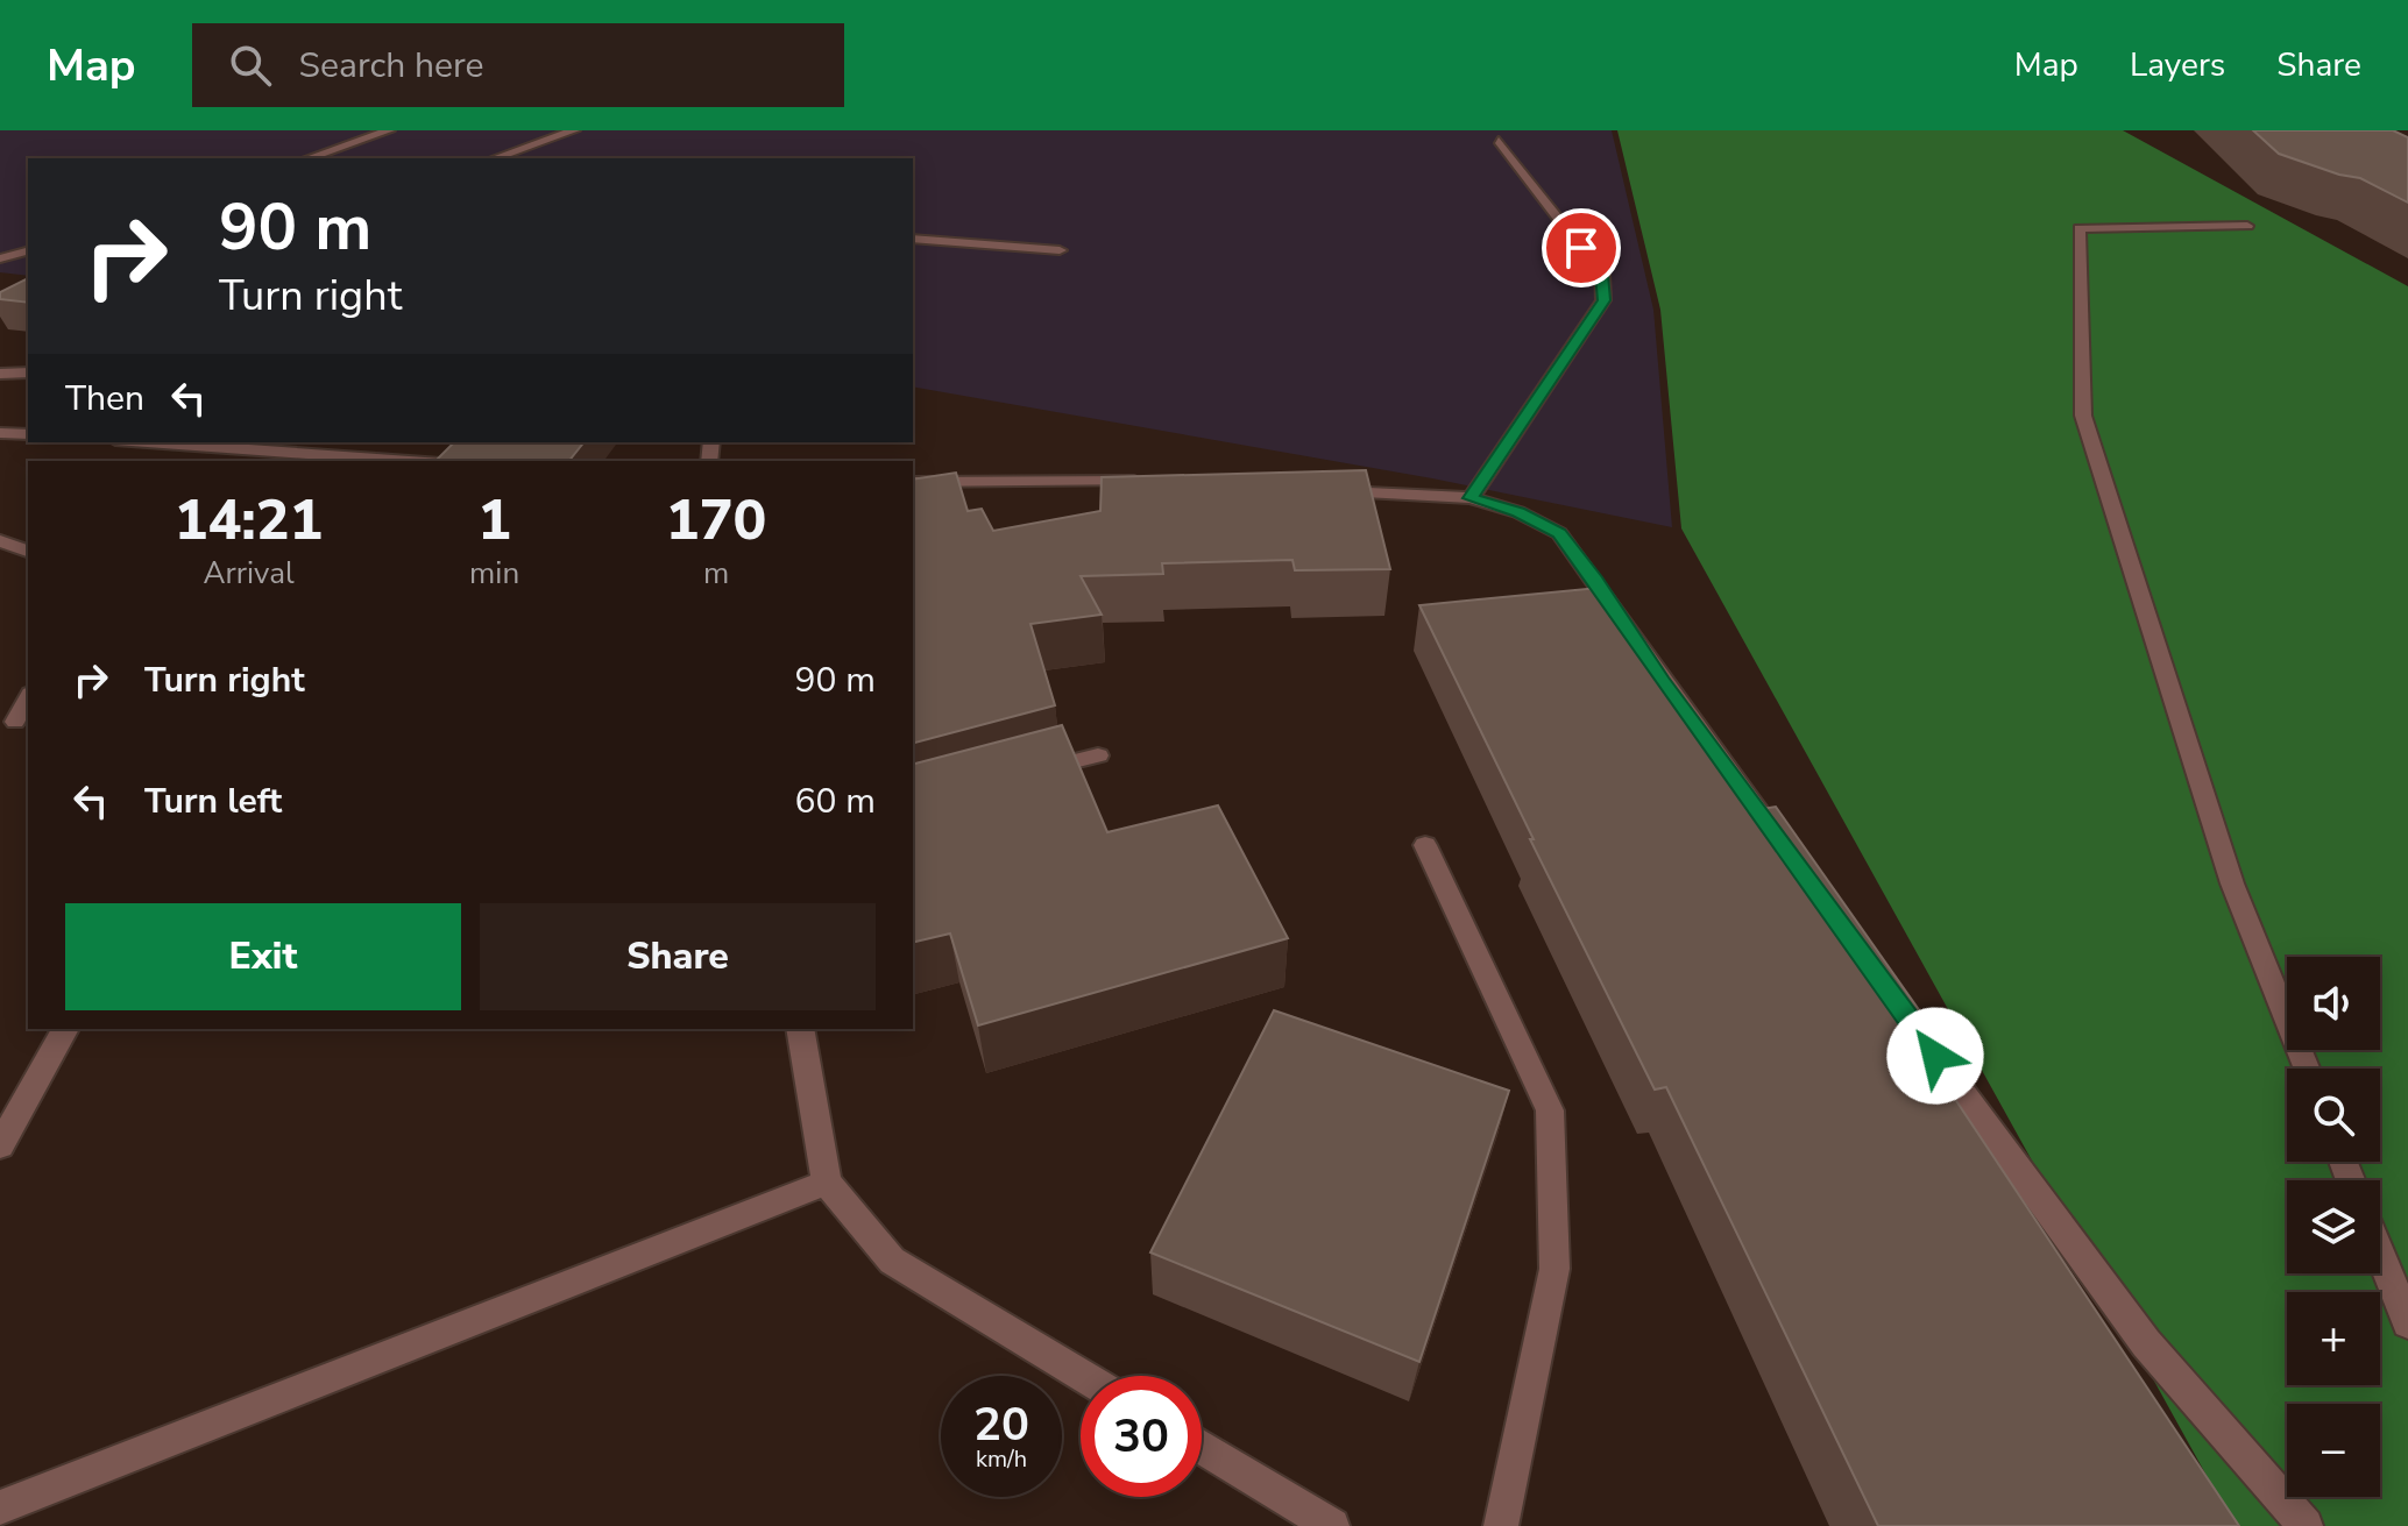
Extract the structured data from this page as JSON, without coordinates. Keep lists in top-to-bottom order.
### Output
{
  "page": {
    "header": "Map",
    "search": "Search here",
    "nav": ["Map", "Layers", "Share"],
    "turn": ["90 m", "Turn right"],
    "then": "Then",
    "eta": [
      "14:21",
      "Arrival",
      "1",
      "min",
      "170",
      "m"
    ],
    "list": [
      {
        "name": "Turn right",
        "value": "90 m"
      },
      {
        "name": "Turn left",
        "value": "60 m"
      }
    ],
    "buttons": ["Exit", "Share"],
    "map_buttons": ["+", "−"],
    "speed": "20 km/h",
    "limit": "30"
  }
}
